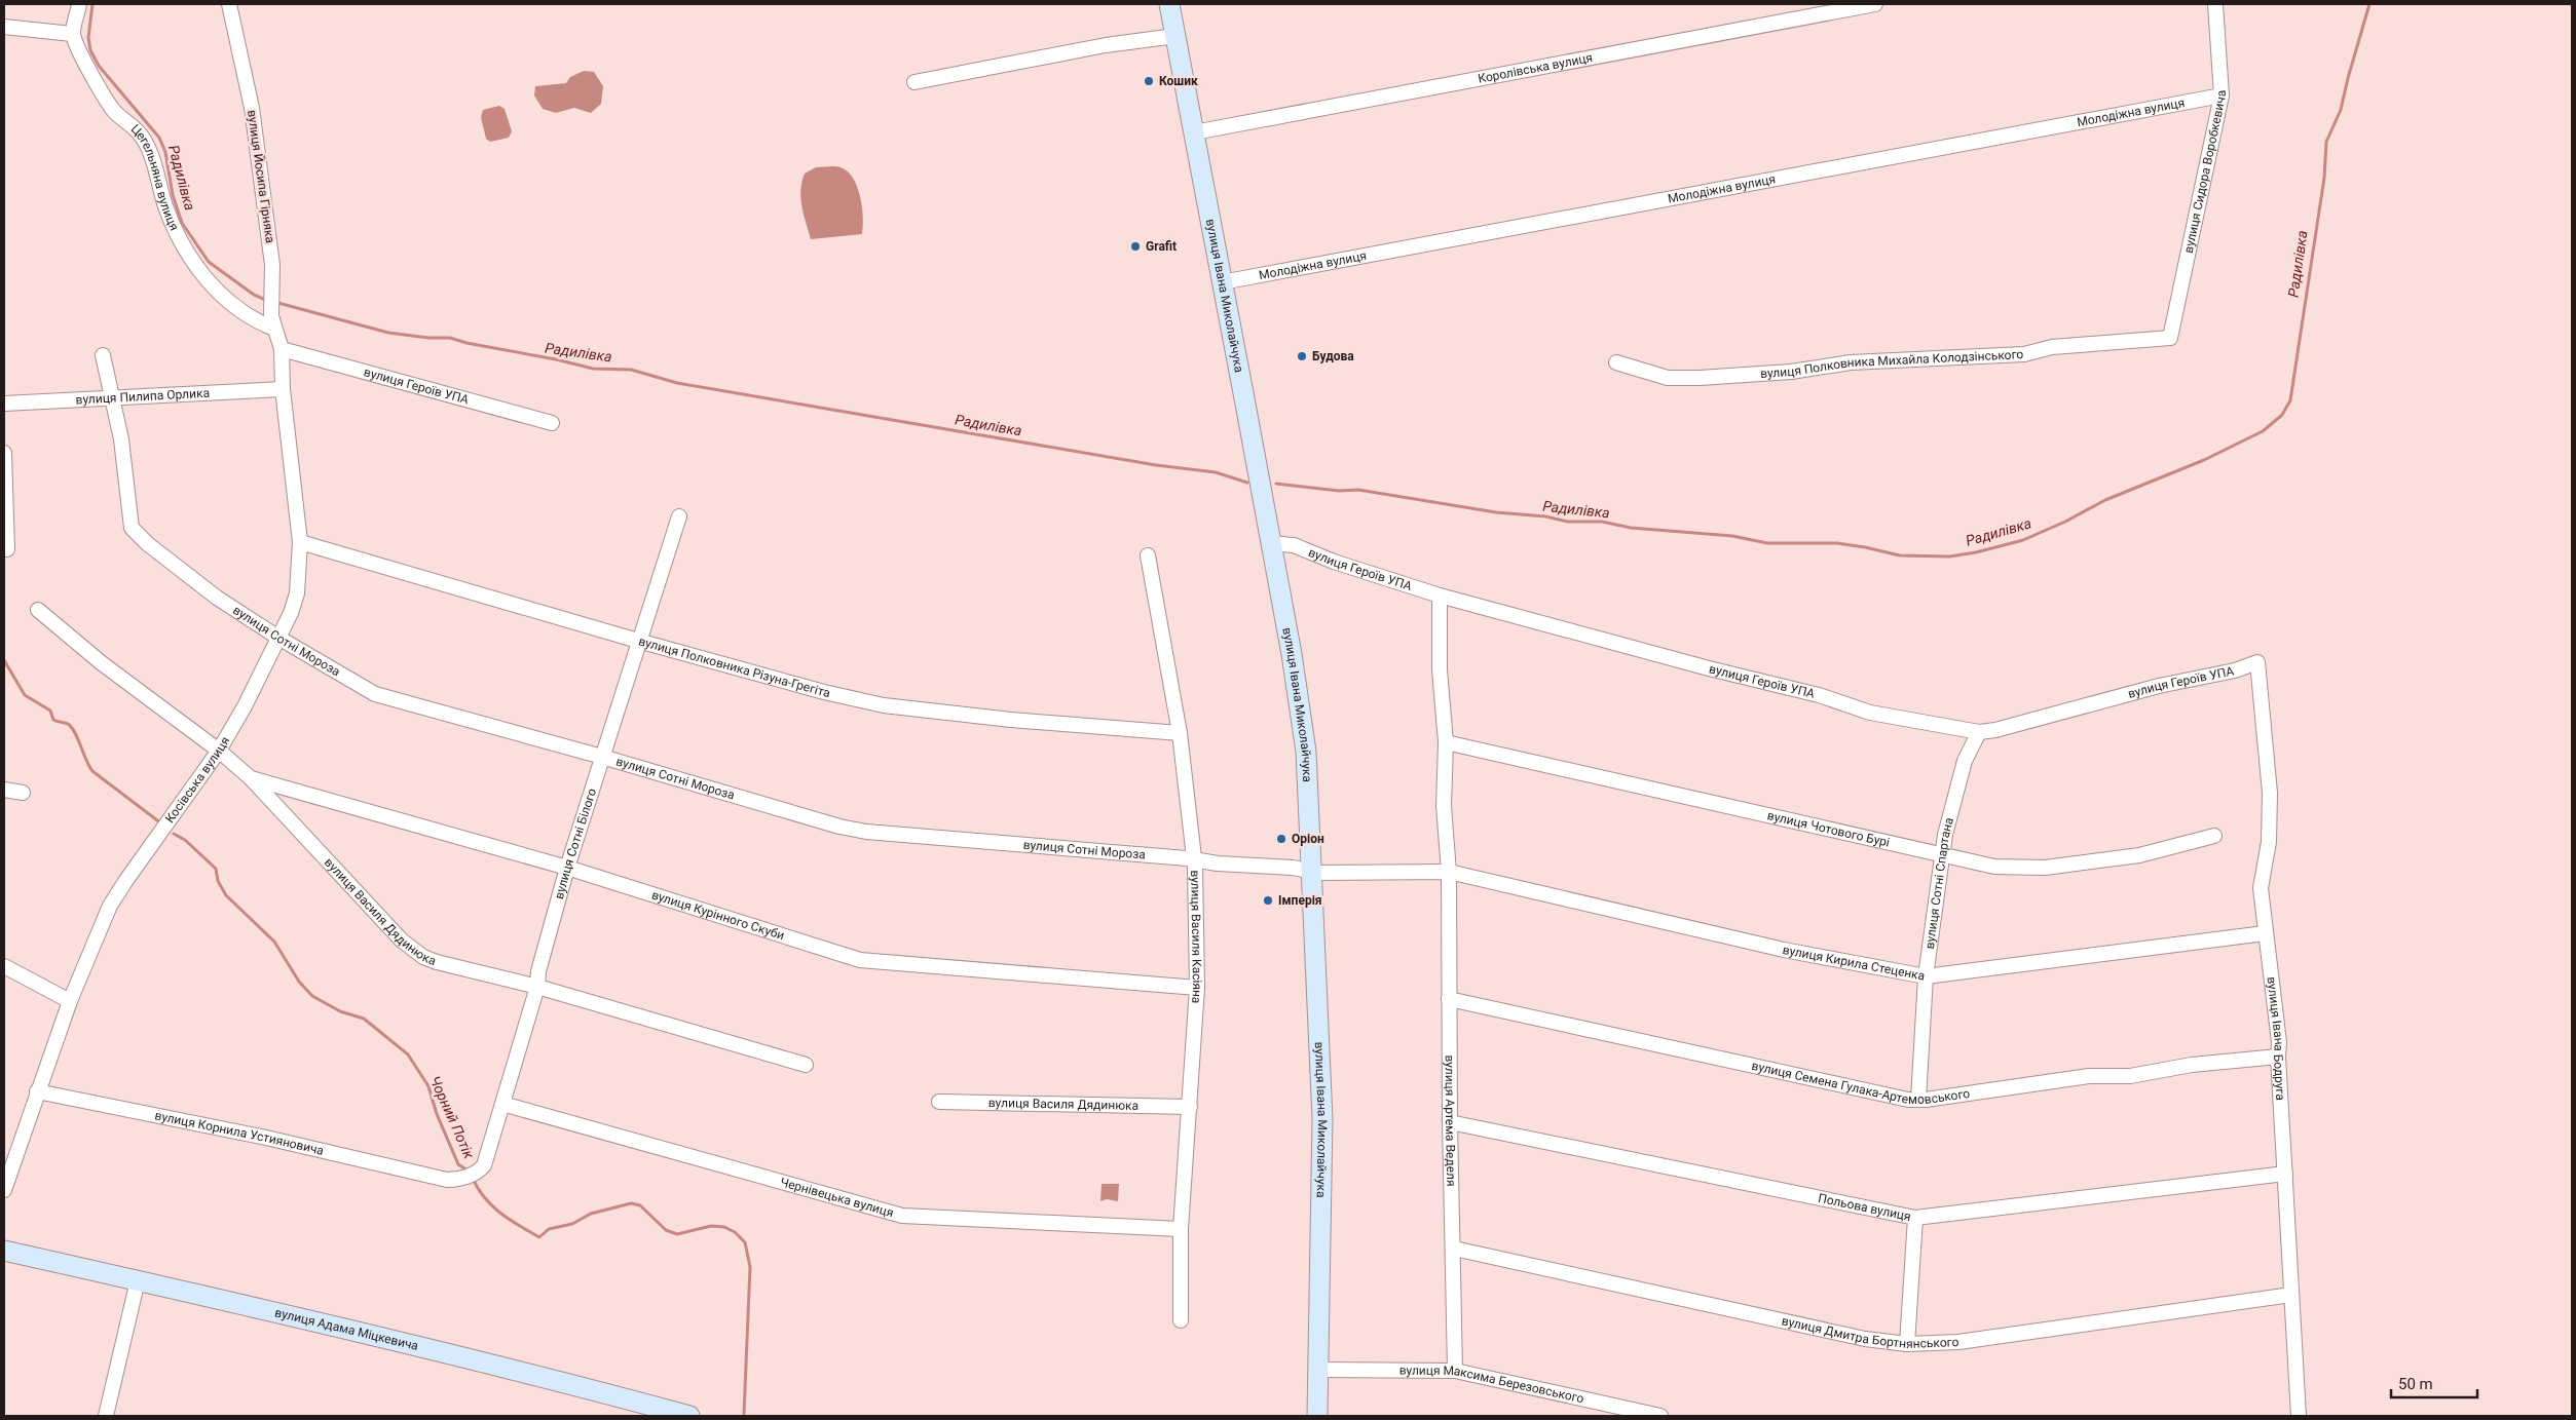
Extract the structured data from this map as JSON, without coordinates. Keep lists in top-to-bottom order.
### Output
{
  "streets": {
    "street": [
      "Королівська вулиця",
      "Молодіжна вулиця",
      "вулиця Сидора Воробкевича",
      "вулиця Йосипа Гірняка",
      "Цегельняна вулиця",
      "вулиця Івана Миколайчука",
      "вулиця Полковника Михайла Колодзінського",
      "вулиця Героїв УПА",
      "вулиця Пилипа Орлика",
      "вулиця Сотні Мороза",
      "вулиця Полковника Різуна-Грегіта",
      "Косівська вулиця",
      "вулиця Чотового Бурі",
      "вулиця Сотні Білого",
      "вулиця Сотні Спартана",
      "вулиця Василя Дядинюка",
      "вулиця Курінного Скуби",
      "вулиця Василя Касіяна",
      "вулиця Кирила Стеценка",
      "вулиця Івана Бодруга",
      "вулиця Семена Гулака-Артемовського",
      "вулиця Артема Веделя",
      "вулиця Корнила Устияновича",
      "Чернівецька вулиця",
      "Польова вулиця",
      "вулиця Адама Міцкевича",
      "вулиця Дмитра Бортнянського",
      "вулиця Максима Березовського"
    ]
  },
  "crossings": [
    ["Королівська вулиця", "вулиця Івана Миколайчука"],
    ["Молодіжна вулиця", "вулиця Сидора Воробкевича"],
    ["Молодіжна вулиця", "вулиця Івана Миколайчука"],
    ["вулиця Сидора Воробкевича", "вулиця Полковника Михайла Колодзінського"],
    ["вулиця Йосипа Гірняка", "Цегельняна вулиця"],
    ["вулиця Йосипа Гірняка", "вулиця Героїв УПА"],
    ["вулиця Йосипа Гірняка", "Косівська вулиця"],
    ["вулиця Івана Миколайчука", "вулиця Героїв УПА"],
    ["вулиця Івана Миколайчука", "вулиця Сотні Мороза"],
    ["вулиця Івана Миколайчука", "вулиця Максима Березовського"],
    ["вулиця Героїв УПА", "Косівська вулиця"],
    ["вулиця Героїв УПА", "вулиця Сотні Спартана"],
    ["вулиця Героїв УПА", "вулиця Івана Бодруга"],
    ["вулиця Героїв УПА", "вулиця Артема Веделя"],
    ["вулиця Пилипа Орлика", "вулиця Сотні Мороза"],
    ["вулиця Пилипа Орлика", "Косівська вулиця"],
    ["вулиця Сотні Мороза", "Косівська вулиця"],
    ["вулиця Сотні Мороза", "вулиця Сотні Білого"],
    ["вулиця Сотні Мороза", "вулиця Василя Касіяна"],
    ["вулиця Сотні Мороза", "вулиця Кирила Стеценка"],
    ["вулиця Сотні Мороза", "вулиця Артема Веделя"],
    ["вулиця Полковника Різуна-Грегіта", "Косівська вулиця"],
    ["вулиця Полковника Різуна-Грегіта", "вулиця Сотні Білого"],
    ["вулиця Полковника Різуна-Грегіта", "вулиця Василя Касіяна"],
    ["Косівська вулиця", "вулиця Василя Дядинюка"],
    ["Косівська вулиця", "вулиця Корнила Устияновича"],
    ["вулиця Чотового Бурі", "вулиця Сотні Спартана"],
    ["вулиця Чотового Бурі", "вулиця Артема Веделя"],
    ["вулиця Сотні Білого", "вулиця Василя Дядинюка"],
    ["вулиця Сотні Білого", "вулиця Курінного Скуби"],
    ["вулиця Сотні Білого", "вулиця Корнила Устияновича"],
    ["вулиця Сотні Білого", "Чернівецька вулиця"],
    ["вулиця Сотні Спартана", "вулиця Кирила Стеценка"],
    ["вулиця Сотні Спартана", "вулиця Семена Гулака-Артемовського"],
    ["вулиця Василя Дядинюка", "вулиця Курінного Скуби"],
    ["вулиця Василя Дядинюка", "вулиця Василя Касіяна"],
    ["вулиця Курінного Скуби", "вулиця Василя Касіяна"],
    ["вулиця Василя Касіяна", "Чернівецька вулиця"],
    ["вулиця Кирила Стеценка", "вулиця Івана Бодруга"],
    ["вулиця Кирила Стеценка", "вулиця Артема Веделя"],
    ["вулиця Івана Бодруга", "вулиця Семена Гулака-Артемовського"],
    ["вулиця Івана Бодруга", "Польова вулиця"],
    ["вулиця Івана Бодруга", "вулиця Дмитра Бортнянського"],
    ["вулиця Семена Гулака-Артемовського", "вулиця Артема Веделя"],
    ["вулиця Артема Веделя", "Польова вулиця"],
    ["вулиця Артема Веделя", "вулиця Дмитра Бортнянського"],
    ["вулиця Артема Веделя", "вулиця Максима Березовського"]
  ],
  "water": ["Радилівка", "Чорний Потік"],
  "places": [
    "Кошик",
    "Grafit",
    "Будова",
    "Оріон",
    "Імперія"
  ],
  "scale_bar": "50 m"
}
